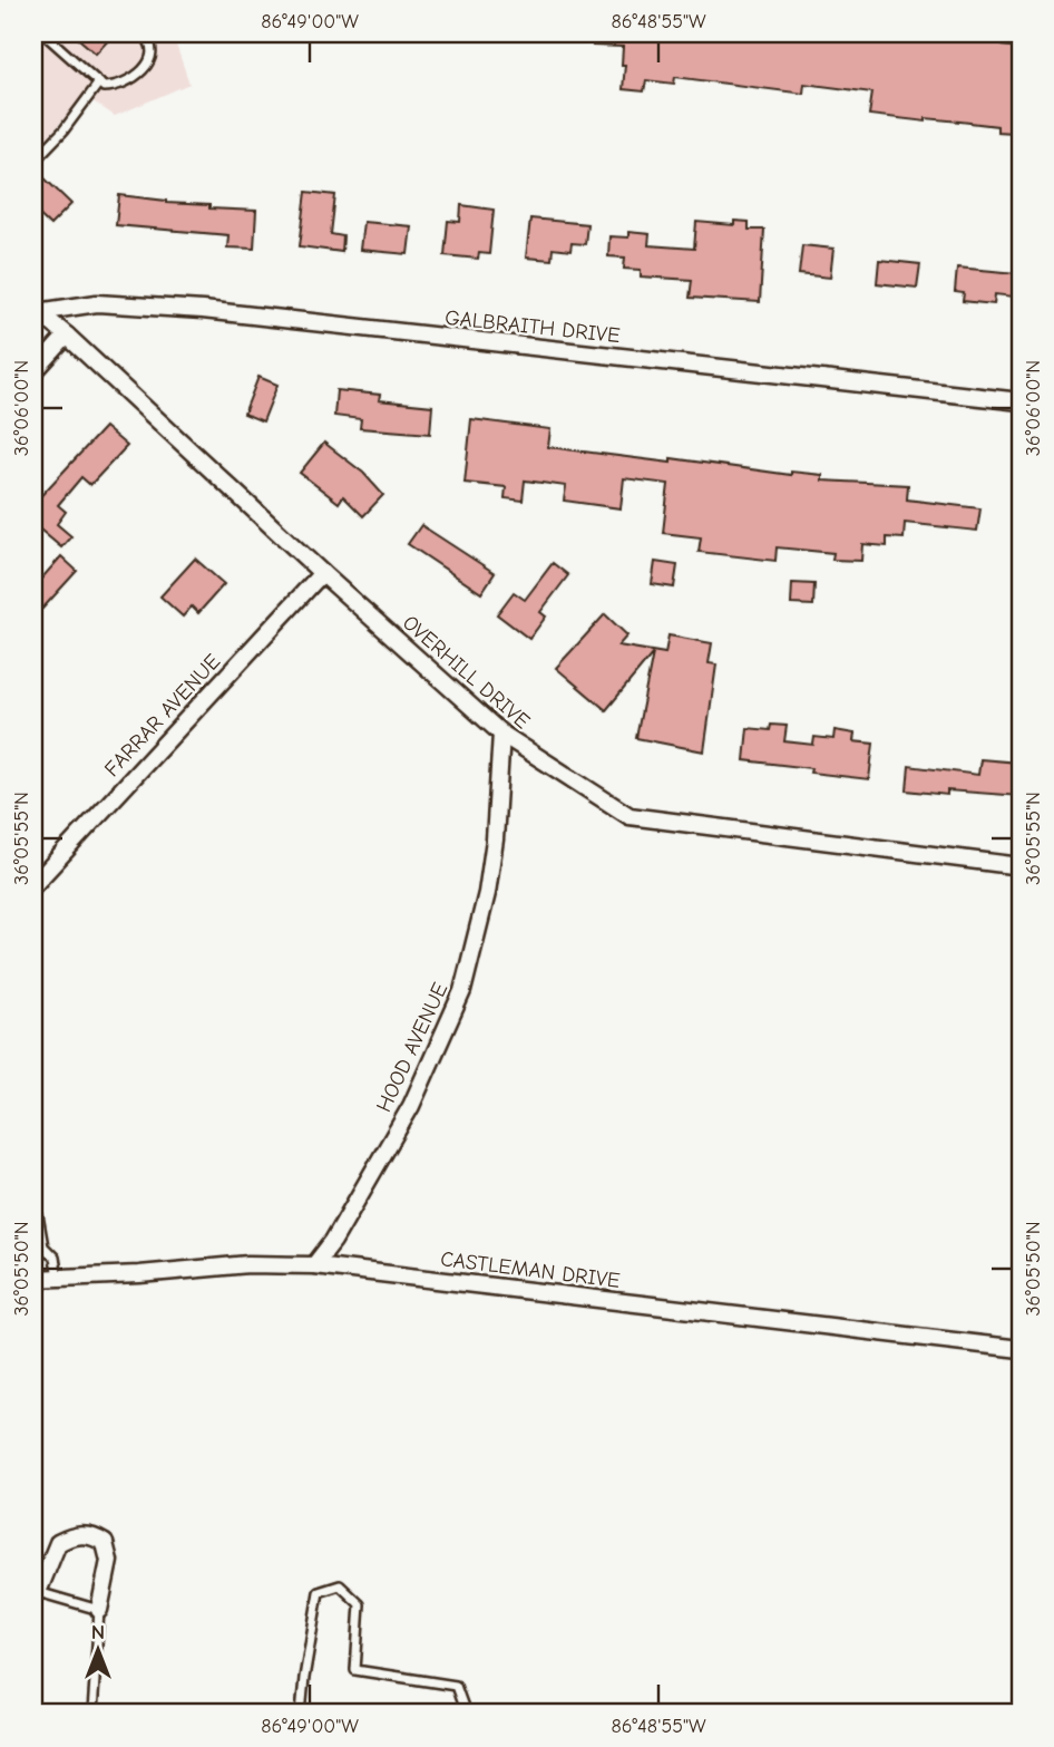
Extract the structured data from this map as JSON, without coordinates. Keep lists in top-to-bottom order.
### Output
{
  "streets": {
    "street": [
      "GALBRAITH DRIVE",
      "OVERHILL DRIVE",
      "FARRAR AVENUE",
      "HOOD AVENUE",
      "CASTLEMAN DRIVE"
    ]
  },
  "crossings": [
    ["GALBRAITH DRIVE", "OVERHILL DRIVE"],
    ["OVERHILL DRIVE", "FARRAR AVENUE"],
    ["OVERHILL DRIVE", "HOOD AVENUE"],
    ["HOOD AVENUE", "CASTLEMAN DRIVE"]
  ],
  "north": "top",
  "coordinates": [
    "86°49'00\"W",
    "86°48'55\"W",
    "36°06'00\"N",
    "36°05'55\"N",
    "36°05'50\"N"
  ]
}
